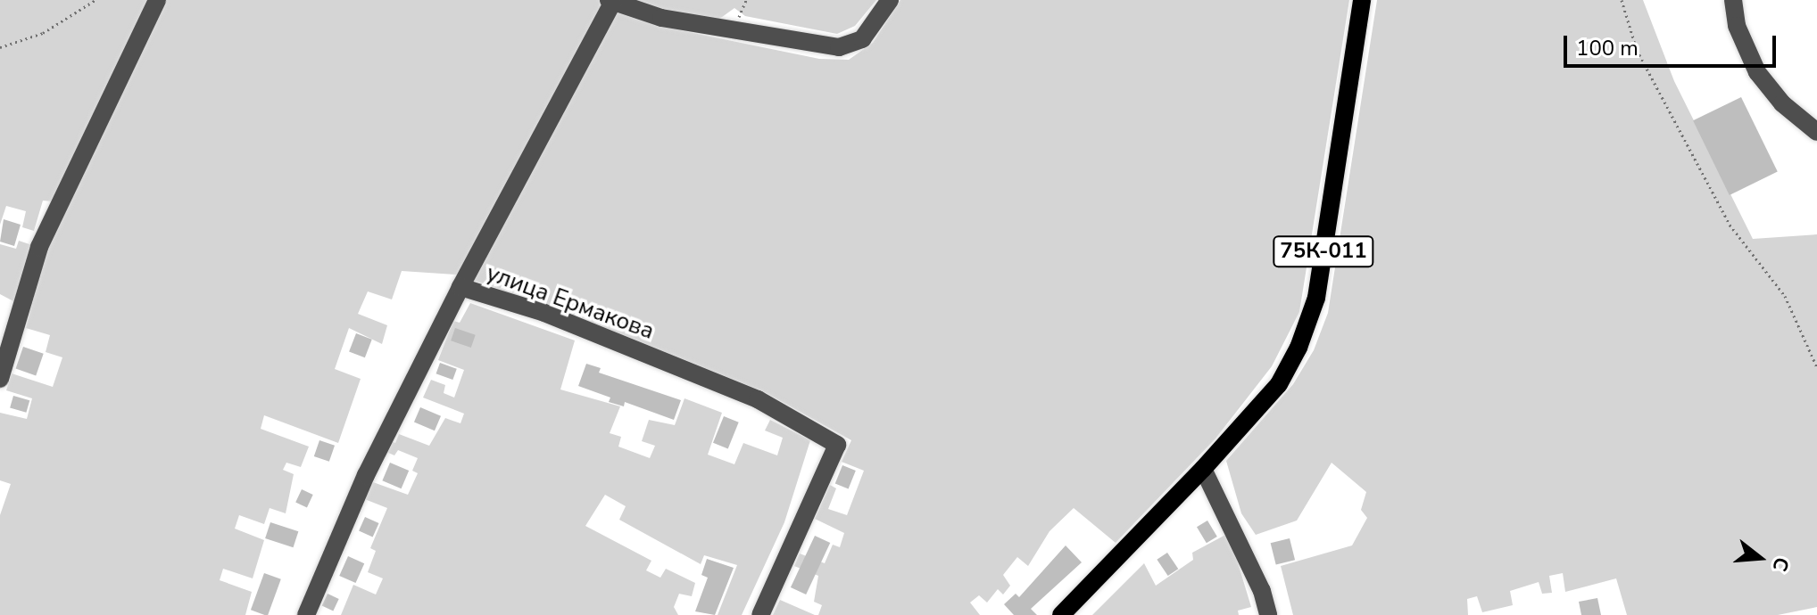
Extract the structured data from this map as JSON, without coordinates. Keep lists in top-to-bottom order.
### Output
{
  "streets": {
    "main road": ["75К-011"],
    "street": ["улица Ермакова"]
  },
  "scale_bar": "100 m",
  "north": "right"
}
